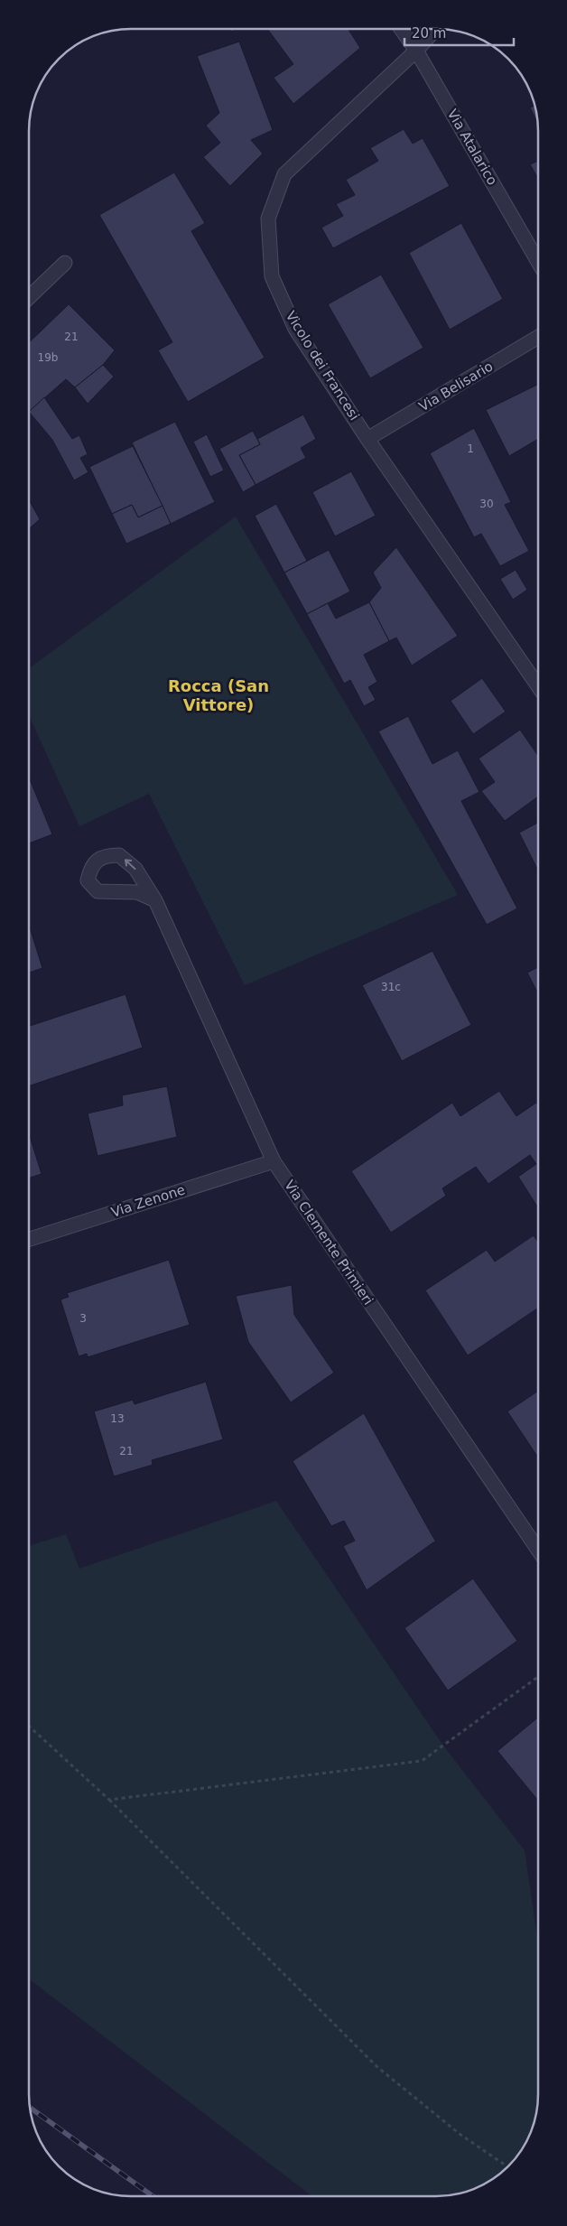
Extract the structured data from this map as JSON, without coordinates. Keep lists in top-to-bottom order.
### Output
{
  "streets": {
    "street": [
      "Via Atalarico",
      "Vicolo dei Francesi",
      "Via Belisario",
      "Via Zenone",
      "Via Clemente Primieri"
    ]
  },
  "crossings": [
    ["Via Atalarico", "Vicolo dei Francesi"],
    ["Vicolo dei Francesi", "Via Belisario"],
    ["Via Zenone", "Via Clemente Primieri"]
  ],
  "districts": ["Rocca (San Vittore)"],
  "house_numbers": [
    "21",
    "19b",
    "1",
    "30",
    "31c",
    "3",
    "13",
    "21"
  ],
  "scale_bar": "20 m"
}
